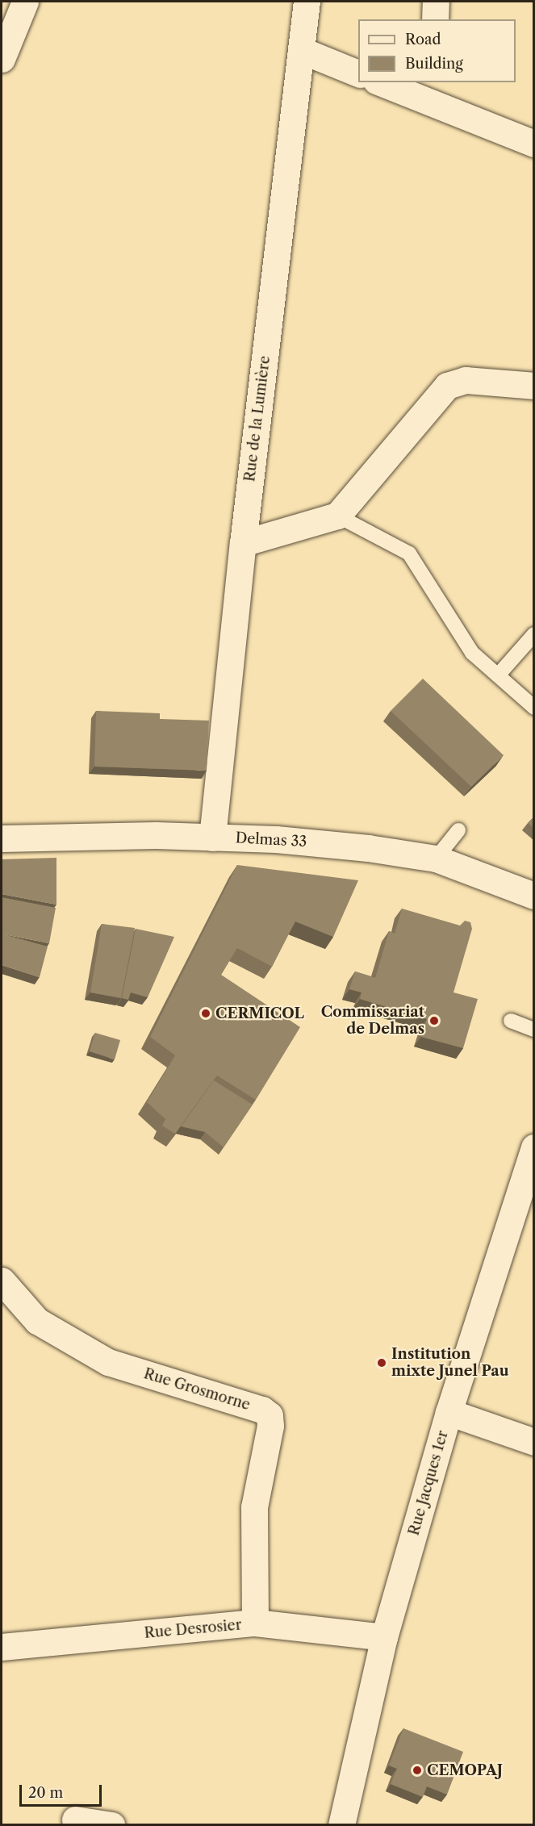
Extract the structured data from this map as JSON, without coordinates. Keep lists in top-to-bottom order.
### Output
{
  "streets": {
    "street": [
      "Rue de la Lumière",
      "Delmas 33",
      "Rue Grosmorne",
      "Rue Jacques 1er",
      "Rue Desrosier"
    ]
  },
  "crossings": [
    ["Rue de la Lumière", "Delmas 33"],
    ["Rue Grosmorne", "Rue Desrosier"],
    ["Rue Jacques 1er", "Rue Desrosier"]
  ],
  "places": [
    "CERMICOL",
    "Commissariat de Delmas",
    "Institution mixte Junel Pau",
    "CEMOPAJ"
  ],
  "legend": ["Road", "Building"],
  "scale_bar": "20 m"
}
